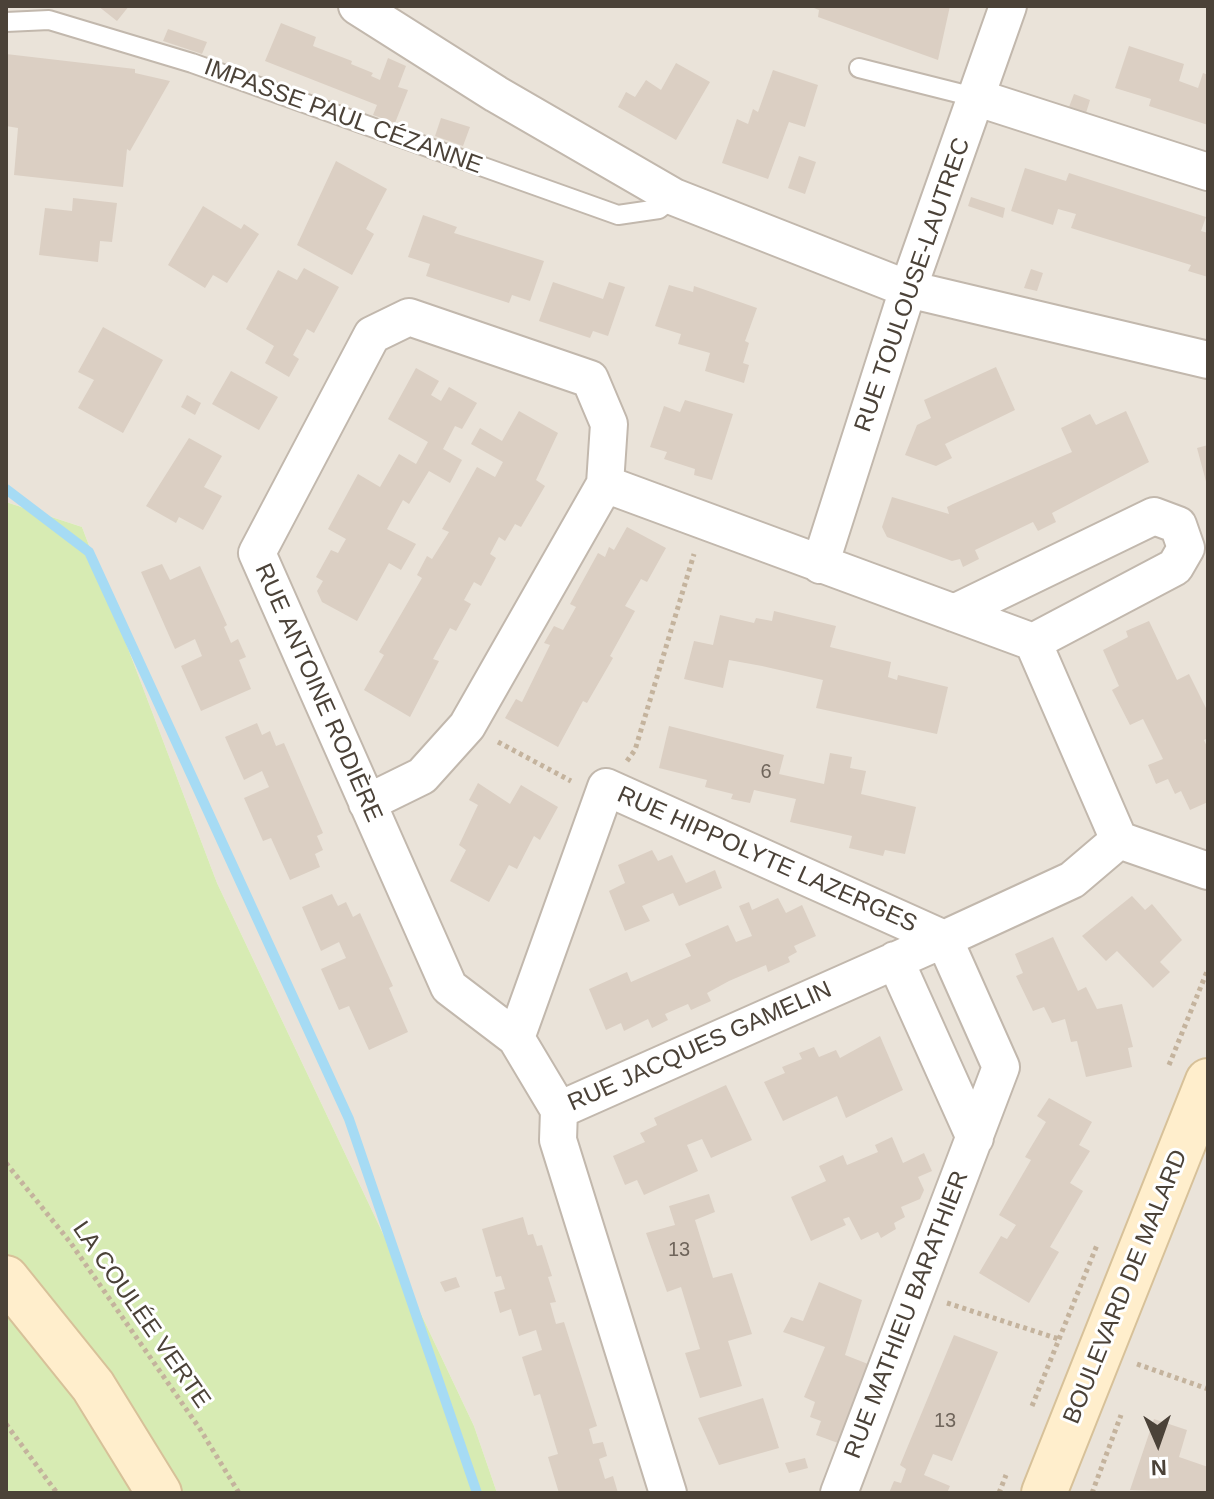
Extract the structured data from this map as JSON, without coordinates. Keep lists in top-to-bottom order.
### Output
{
  "streets": {
    "street": [
      "RUE TOULOUSE-LAUTREC",
      "RUE ANTOINE RODIÈRE",
      "RUE HIPPOLYTE LAZERGES",
      "RUE JACQUES GAMELIN",
      "BOULEVARD DE MALARD",
      "RUE MATHIEU BARATHIER"
    ],
    "lane": ["IMPASSE PAUL CÉZANNE"],
    "path": ["LA COULÉE VERTE"]
  },
  "crossings": [
    ["RUE ANTOINE RODIÈRE", "RUE HIPPOLYTE LAZERGES"],
    ["RUE ANTOINE RODIÈRE", "RUE JACQUES GAMELIN"],
    ["RUE HIPPOLYTE LAZERGES", "RUE JACQUES GAMELIN"],
    ["RUE HIPPOLYTE LAZERGES", "RUE MATHIEU BARATHIER"],
    ["RUE JACQUES GAMELIN", "RUE MATHIEU BARATHIER"]
  ],
  "house_numbers": ["6", "13", "13"],
  "north": "bottom"
}
